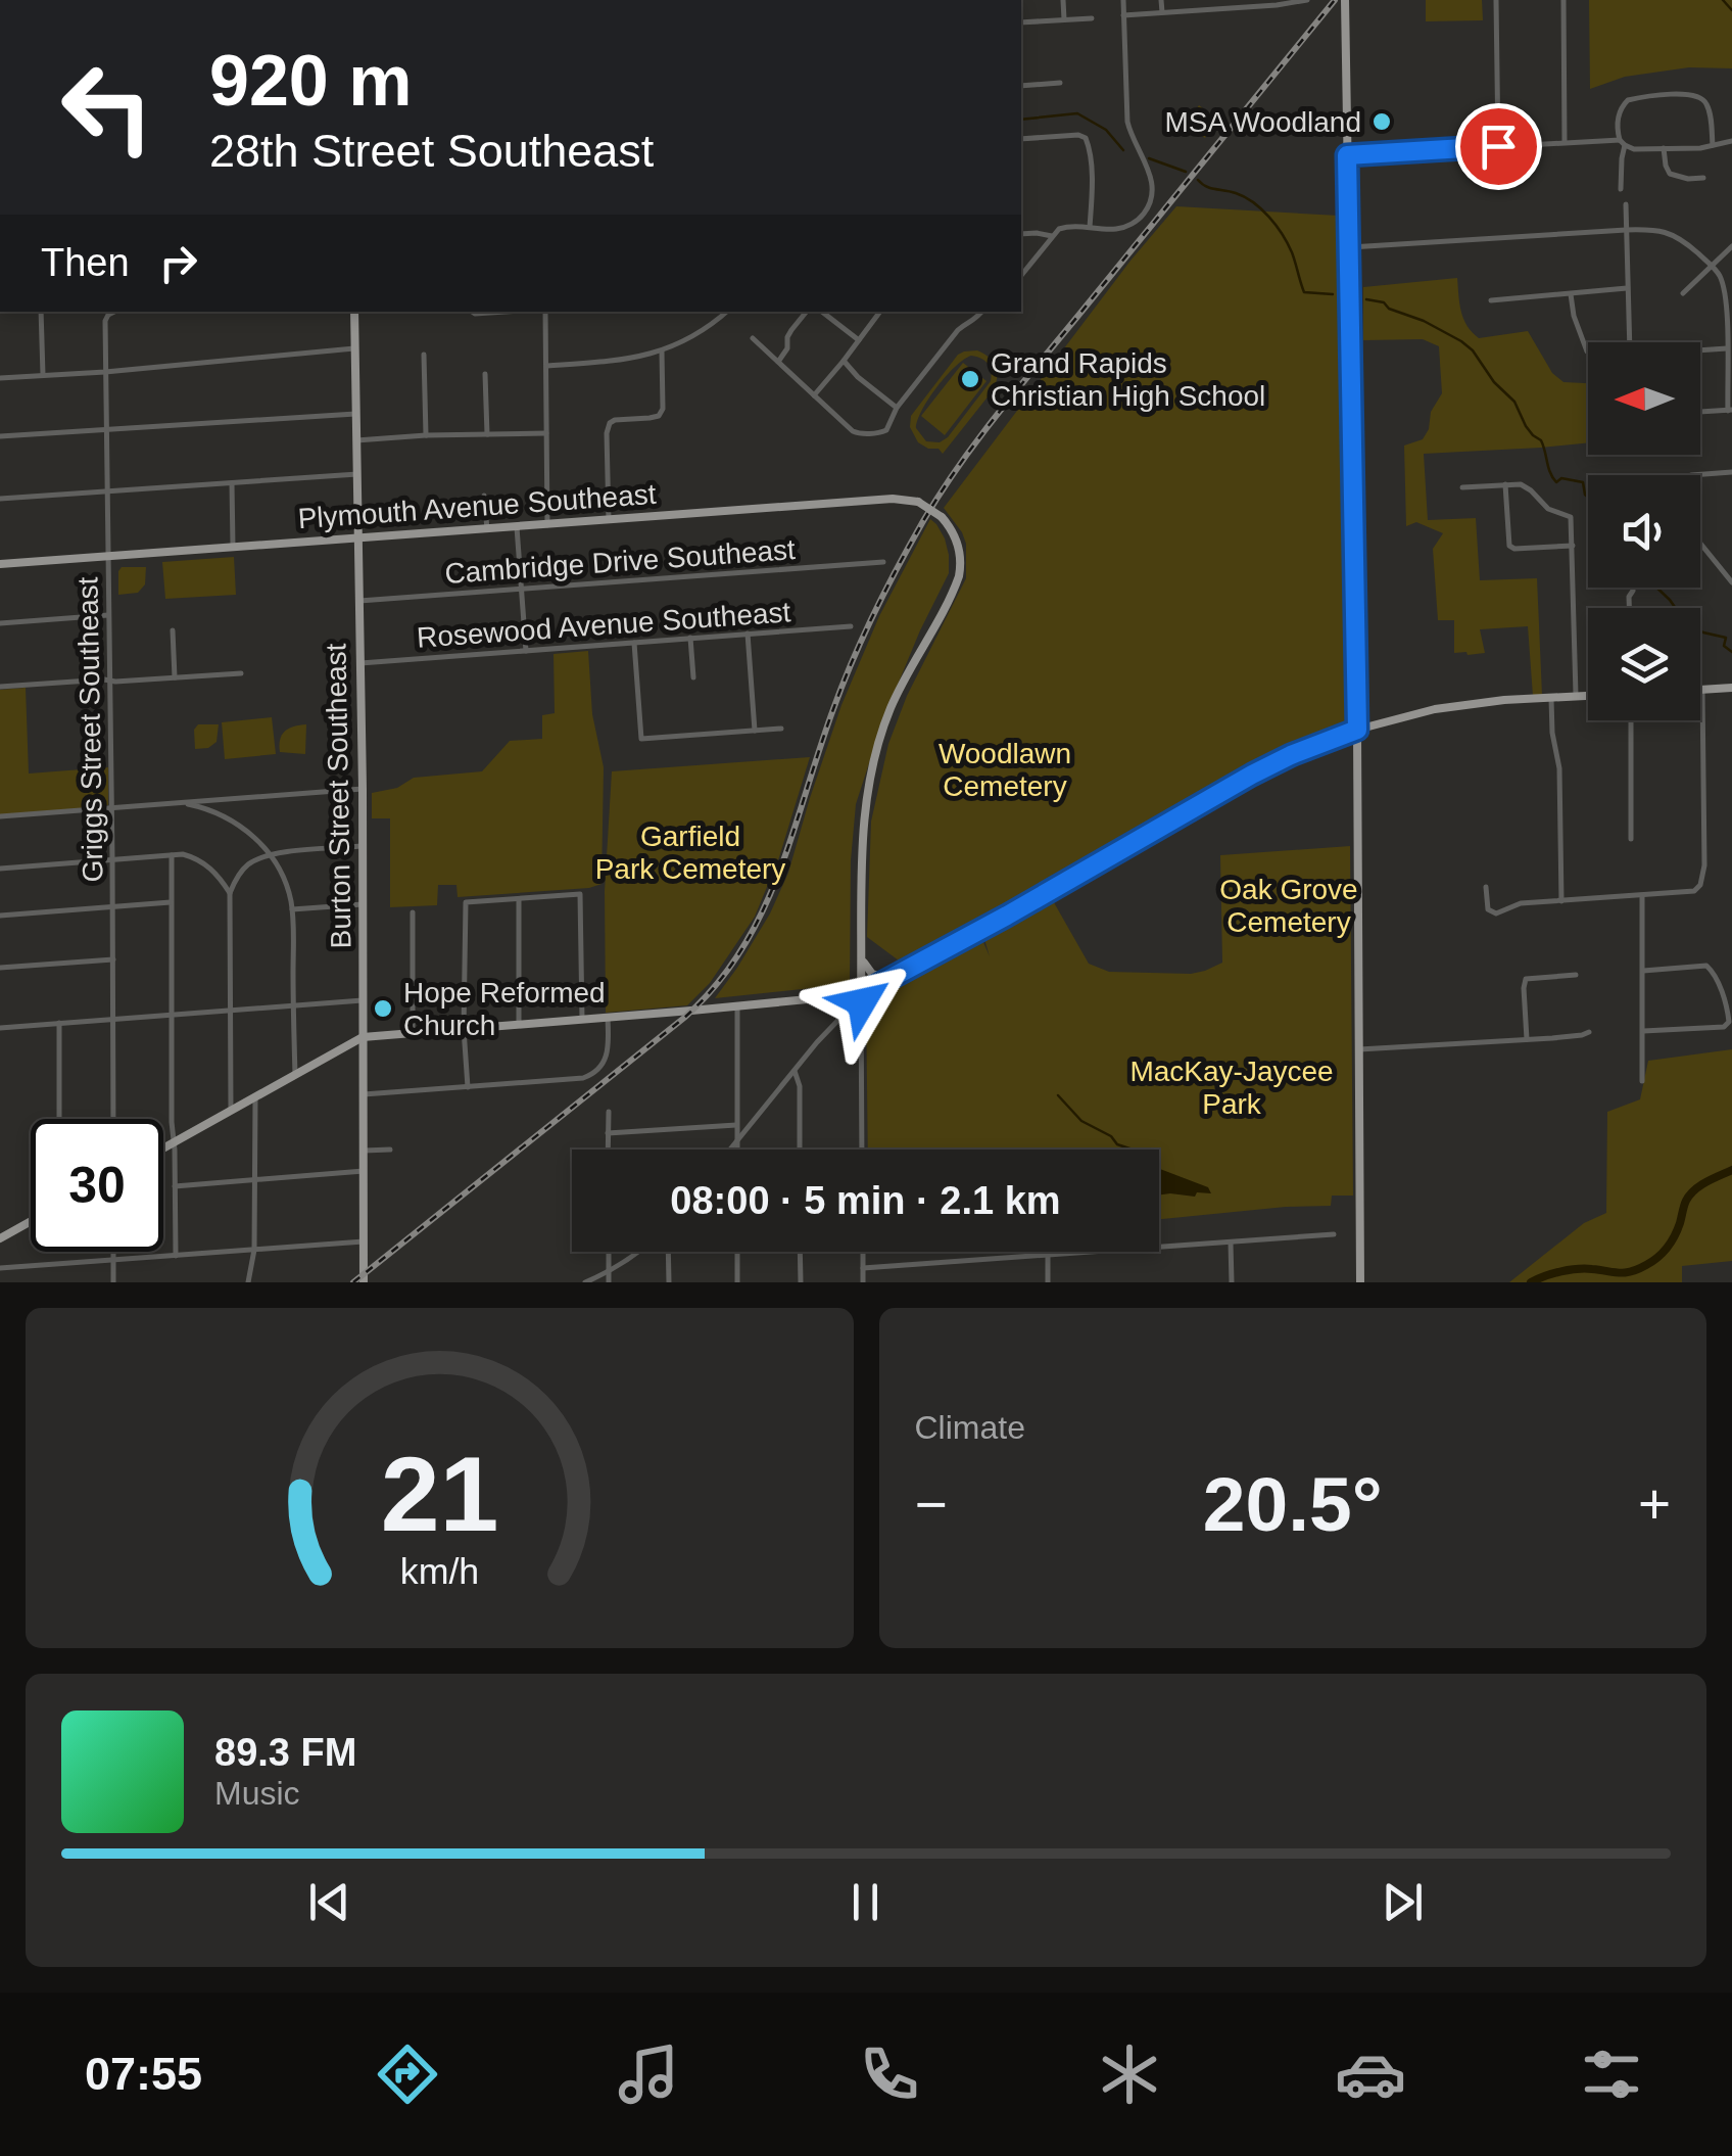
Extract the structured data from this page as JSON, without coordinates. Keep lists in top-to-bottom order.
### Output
{
  "streets": {
    "main road": ["Plymouth Avenue Southeast", "Burton Street Southeast"],
    "street": ["Cambridge Drive Southeast", "Rosewood Avenue Southeast", "Griggs Street Southeast"]
  },
  "crossings": [
    ["Plymouth Avenue Southeast", "Griggs Street Southeast"],
    ["Plymouth Avenue Southeast", "Burton Street Southeast"],
    ["Cambridge Drive Southeast", "Burton Street Southeast"],
    ["Rosewood Avenue Southeast", "Burton Street Southeast"]
  ],
  "parks": [
    "Woodlawn Cemetery",
    "Garfield Park Cemetery",
    "Oak Grove Cemetery",
    "MacKay-Jaycee Park"
  ],
  "places": ["MSA Woodland", "Grand Rapids Christian High School", "Hope Reformed Church"],
  "north": "left",
  "page": {
    "turn": ["920 m", "28th Street Southeast"],
    "then": "Then",
    "limit": "30",
    "trip": "08:00 · 5 min · 2.1 km",
    "tile": "Climate",
    "heat": ["−", "20.5°", "+"],
    "song": ["89.3 FM", "Music"],
    "tabs": "07:55",
    "gauge": ["21", "km/h"]
  }
}
